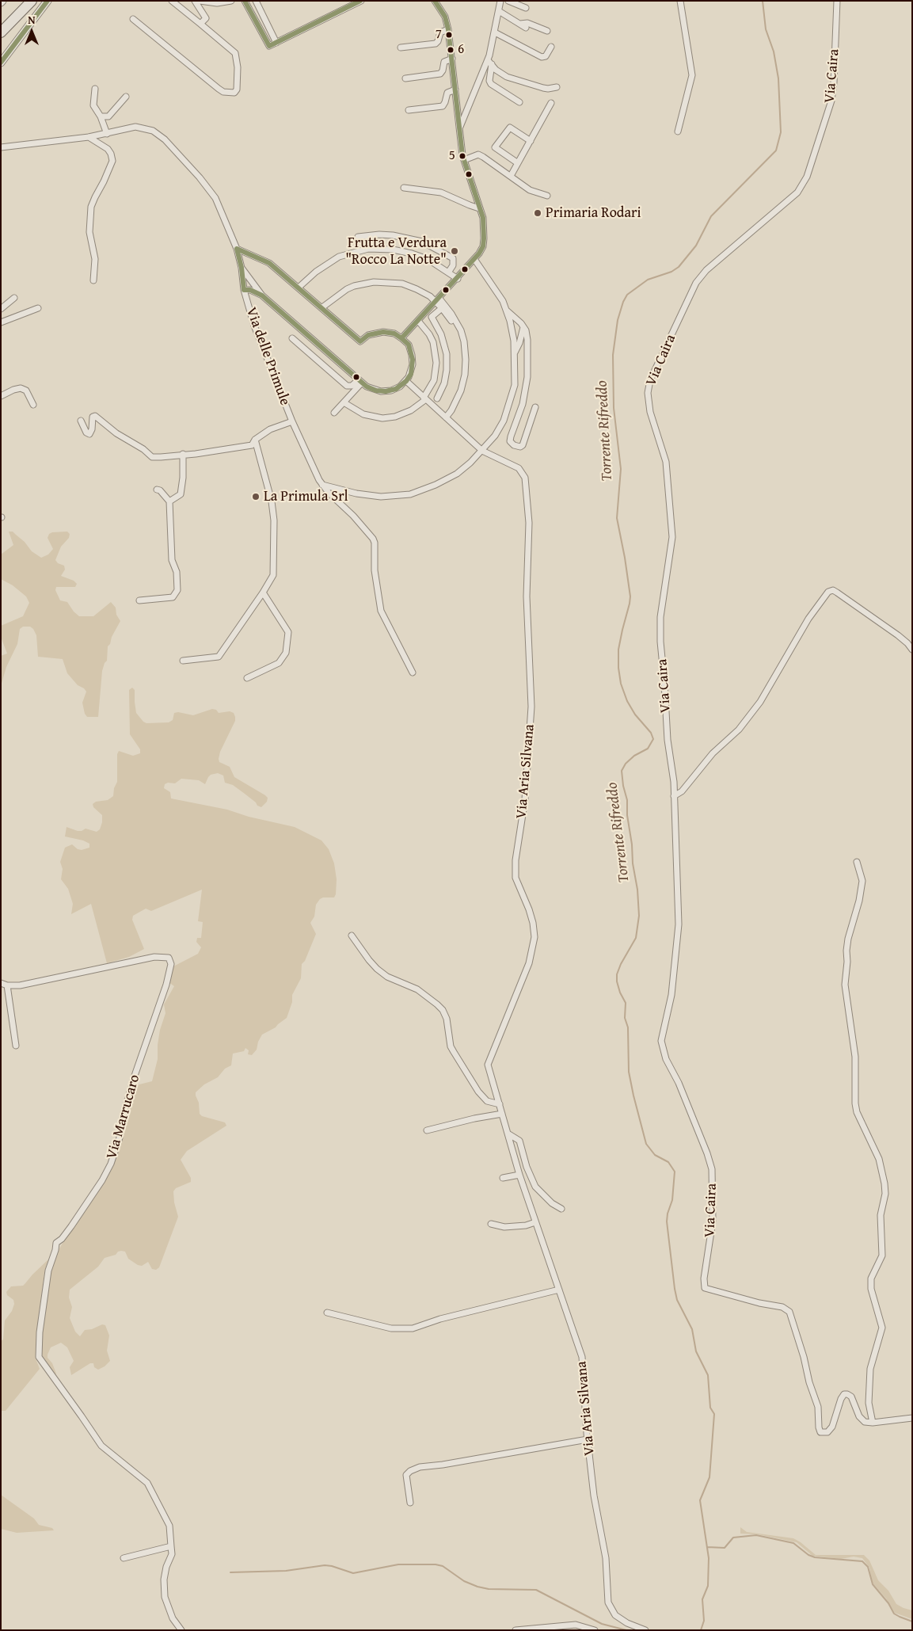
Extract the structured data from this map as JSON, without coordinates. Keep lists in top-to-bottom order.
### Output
{
  "streets": {
    "street": [
      "Via Caira",
      "Via delle Primule",
      "Via Aria Silvana",
      "Via Marrucaro"
    ]
  },
  "water": ["Torrente Rifreddo"],
  "places": [
    "7",
    "6",
    "5",
    "Primaria Rodari",
    "Frutta e Verdura \"Rocco La Notte\"",
    "La Primula Srl"
  ],
  "north": "top"
}
